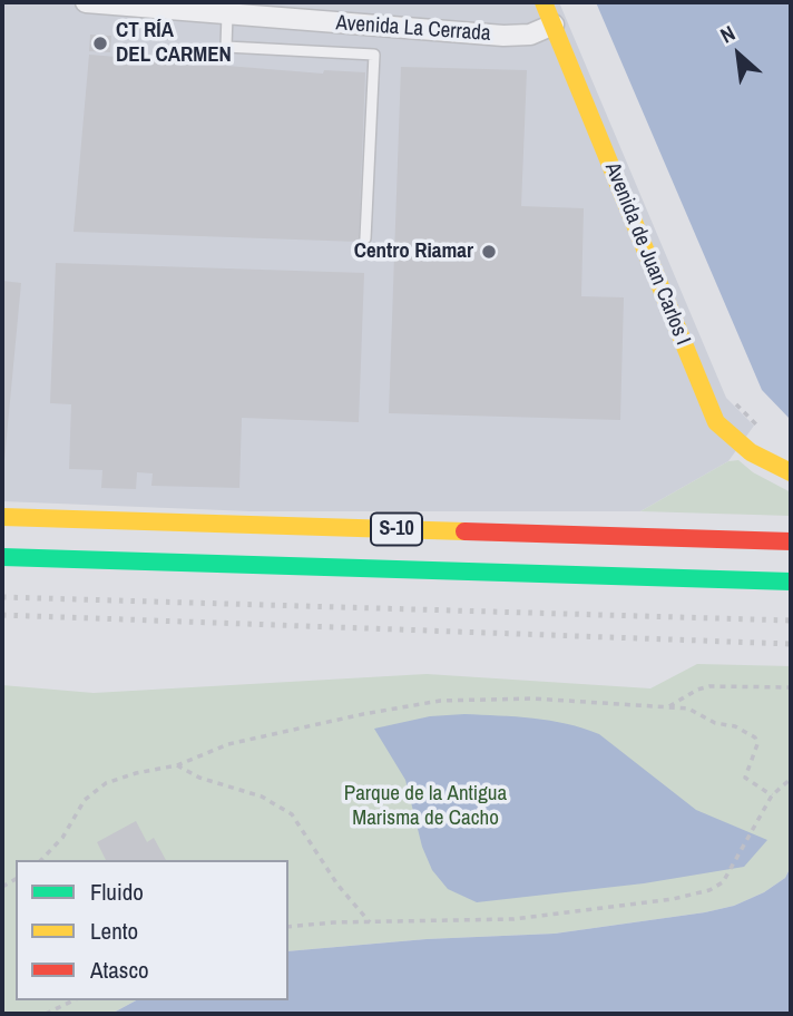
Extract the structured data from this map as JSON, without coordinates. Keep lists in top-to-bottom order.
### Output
{
  "streets": {
    "main road": ["Avenida de Juan Carlos I", "S-10"],
    "street": ["Avenida La Cerrada"]
  },
  "crossings": [
    ["Avenida La Cerrada", "Avenida de Juan Carlos I"]
  ],
  "parks": ["Parque de la Antigua Marisma de Cacho"],
  "places": ["CT RÍA DEL CARMEN", "Centro Riamar"],
  "legend": ["Fluido", "Lento", "Atasco"],
  "north": "top left"
}
